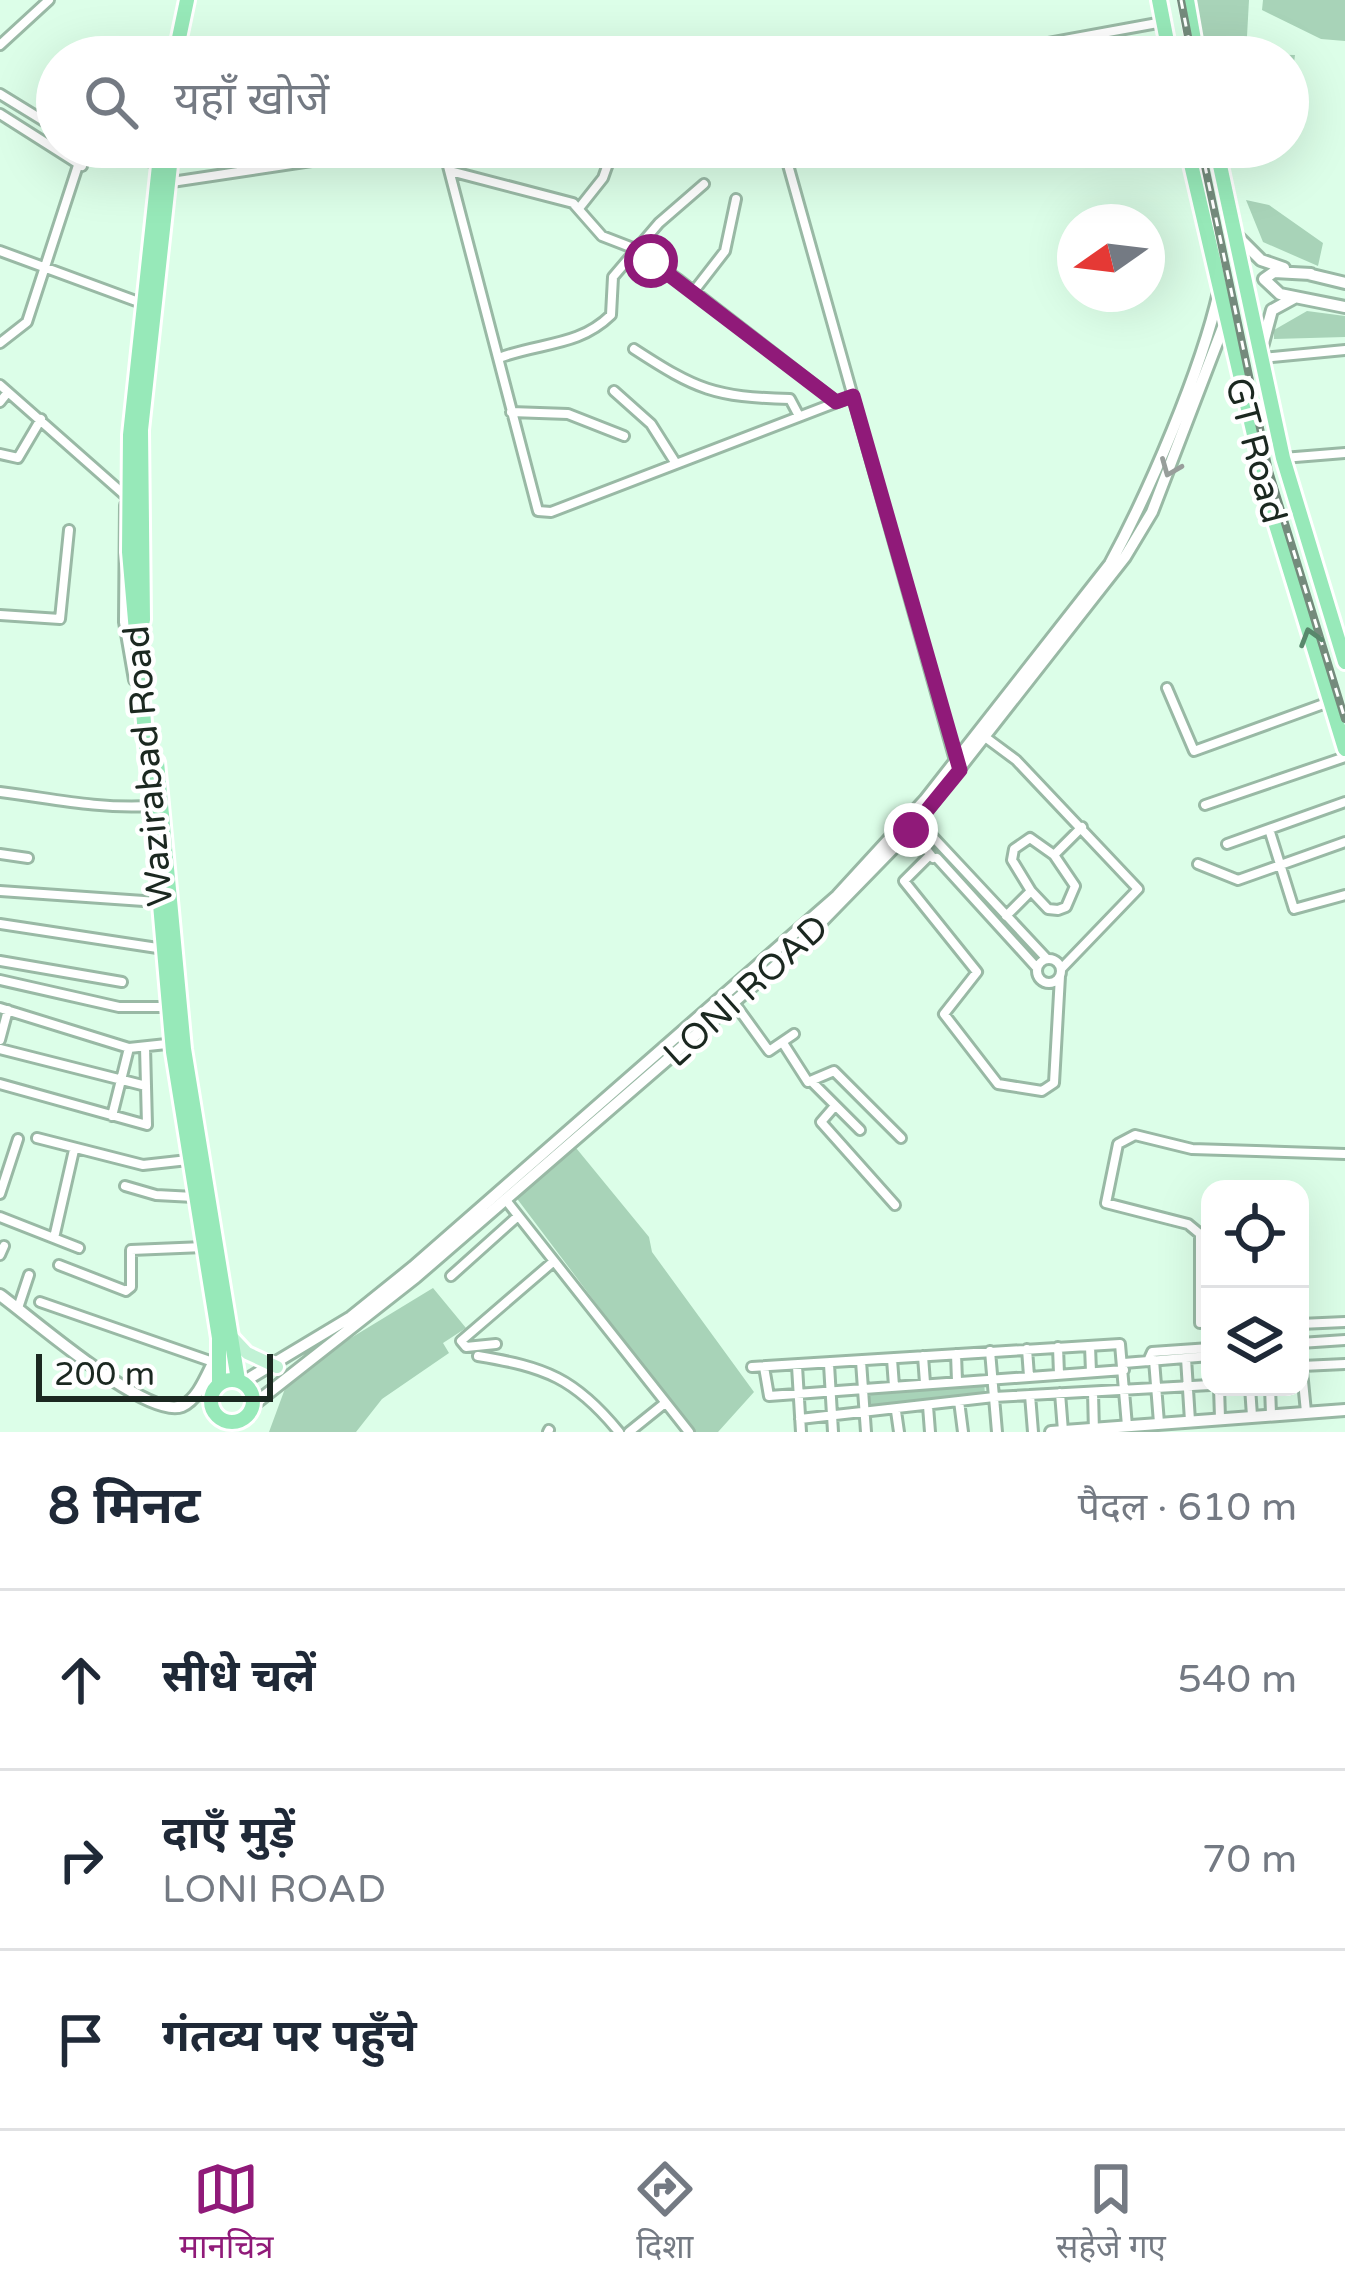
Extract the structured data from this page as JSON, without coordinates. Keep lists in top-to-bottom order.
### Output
{
  "streets": {
    "highway": ["GT Road", "Wazirabad Road"],
    "street": ["LONI ROAD"]
  },
  "scale_bar": "200 m",
  "north": "left",
  "page": {
    "search": "यहाँ खोजें",
    "scale": "200 m",
    "heading": ["8 मिनट", "पैदल · 610 m"],
    "list": [
      ["सीधे चलें", "540 m"],
      ["दाएँ मुड़ें", "LONI ROAD", "70 m"],
      "गंतव्य पर पहुँचे"
    ],
    "nav": ["मानचित्र", "दिशा", "सहेजे गए"]
  }
}
